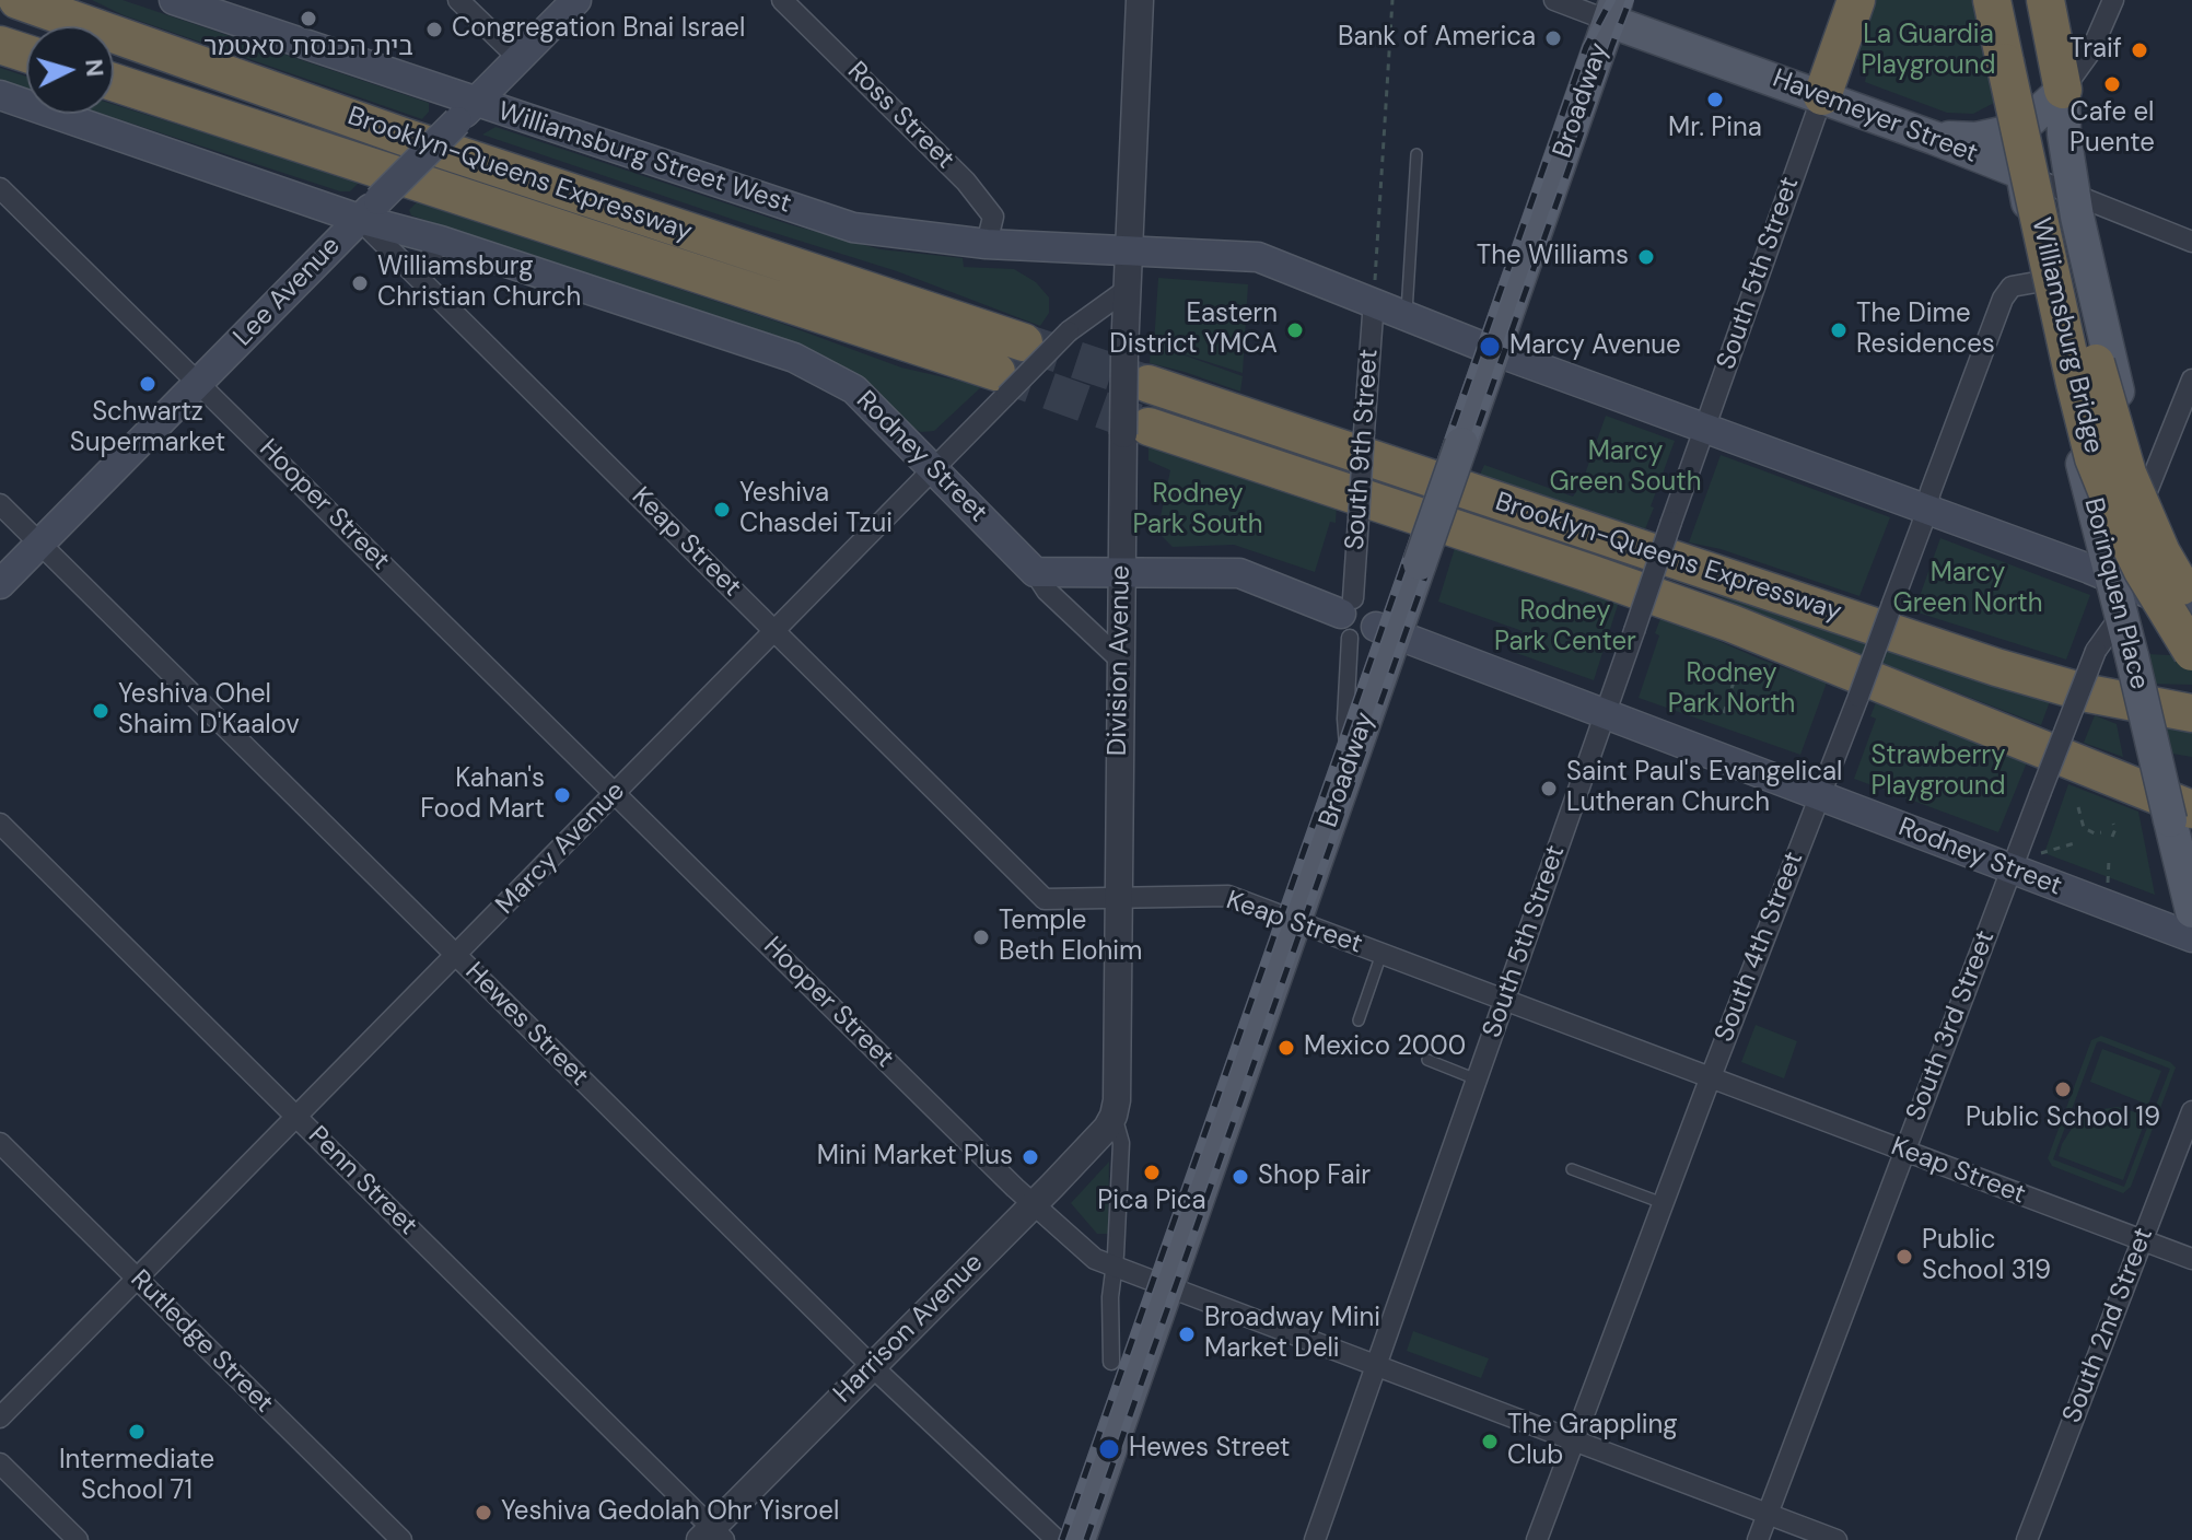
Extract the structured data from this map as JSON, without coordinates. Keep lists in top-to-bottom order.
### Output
{
  "streets": {
    "highway": ["Brooklyn-Queens Expressway", "Williamsburg Bridge"],
    "main road": [
      "Broadway",
      "Havemeyer Street",
      "Williamsburg Street West",
      "Lee Avenue",
      "Rodney Street",
      "Borinquen Place"
    ],
    "street": [
      "Ross Street",
      "South 5th Street",
      "South 9th Street",
      "Hooper Street",
      "Keap Street",
      "Division Avenue",
      "Marcy Avenue",
      "South 4th Street",
      "Hewes Street",
      "South 3rd Street",
      "Penn Street",
      "South 2nd Street",
      "Harrison Avenue",
      "Rutledge Street"
    ]
  },
  "crossings": [
    ["Broadway", "Havemeyer Street"],
    ["Broadway", "South 9th Street"],
    ["Broadway", "Rodney Street"],
    ["Broadway", "Hooper Street"],
    ["Broadway", "Keap Street"],
    ["Ross Street", "Williamsburg Street West"],
    ["Havemeyer Street", "South 5th Street"],
    ["Havemeyer Street", "Borinquen Place"],
    ["Williamsburg Street West", "Lee Avenue"],
    ["Williamsburg Street West", "Division Avenue"],
    ["Brooklyn-Queens Expressway", "Borinquen Place"],
    ["Brooklyn-Queens Expressway", "Division Avenue"],
    ["Brooklyn-Queens Expressway", "Marcy Avenue"],
    ["South 5th Street", "Rodney Street"],
    ["South 5th Street", "Hooper Street"],
    ["South 5th Street", "Keap Street"],
    ["Lee Avenue", "Rodney Street"],
    ["Lee Avenue", "Hooper Street"],
    ["Lee Avenue", "Keap Street"],
    ["Lee Avenue", "Hewes Street"],
    ["South 9th Street", "Rodney Street"],
    ["Rodney Street", "Keap Street"],
    ["Rodney Street", "Division Avenue"],
    ["Rodney Street", "Marcy Avenue"],
    ["Rodney Street", "South 4th Street"],
    ["Rodney Street", "South 3rd Street"],
    ["Hooper Street", "Division Avenue"],
    ["Hooper Street", "Marcy Avenue"],
    ["Hooper Street", "South 4th Street"],
    ["Hooper Street", "South 3rd Street"],
    ["Hooper Street", "Harrison Avenue"],
    ["Keap Street", "Division Avenue"],
    ["Keap Street", "Marcy Avenue"],
    ["Keap Street", "South 4th Street"],
    ["Keap Street", "South 3rd Street"],
    ["Keap Street", "South 2nd Street"],
    ["Borinquen Place", "South 4th Street"],
    ["Borinquen Place", "South 3rd Street"],
    ["Division Avenue", "Marcy Avenue"],
    ["Division Avenue", "Harrison Avenue"],
    ["Marcy Avenue", "Hewes Street"],
    ["Marcy Avenue", "Penn Street"],
    ["Marcy Avenue", "Rutledge Street"],
    ["Hewes Street", "Harrison Avenue"],
    ["Penn Street", "Harrison Avenue"]
  ],
  "parks": [
    "La Guardia Playground",
    "Marcy Green South",
    "Rodney Park South",
    "Marcy Green North",
    "Rodney Park Center",
    "Rodney Park North",
    "Strawberry Playground"
  ],
  "places": [
    "בית הכנסת סאטמר",
    "Congregation Bnai Israel",
    "Bank of America",
    "Traif",
    "Cafe el Puente",
    "Mr. Pina",
    "The Williams",
    "Williamsburg Christian Church",
    "Eastern District YMCA",
    "The Dime Residences",
    "Marcy Avenue",
    "Schwartz Supermarket",
    "Yeshiva Chasdei Tzui",
    "Yeshiva Ohel Shaim D'Kaalov",
    "Saint Paul's Evangelical Lutheran Church",
    "Kahan's Food Mart",
    "Temple Beth Elohim",
    "Mexico 2000",
    "Public School 19",
    "Mini Market Plus",
    "Pica Pica",
    "Shop Fair",
    "Public School 319",
    "Broadway Mini Market Deli",
    "Intermediate School 71",
    "The Grappling Club",
    "Hewes Street",
    "Yeshiva Gedolah Ohr Yisroel"
  ],
  "north": "right"
}
